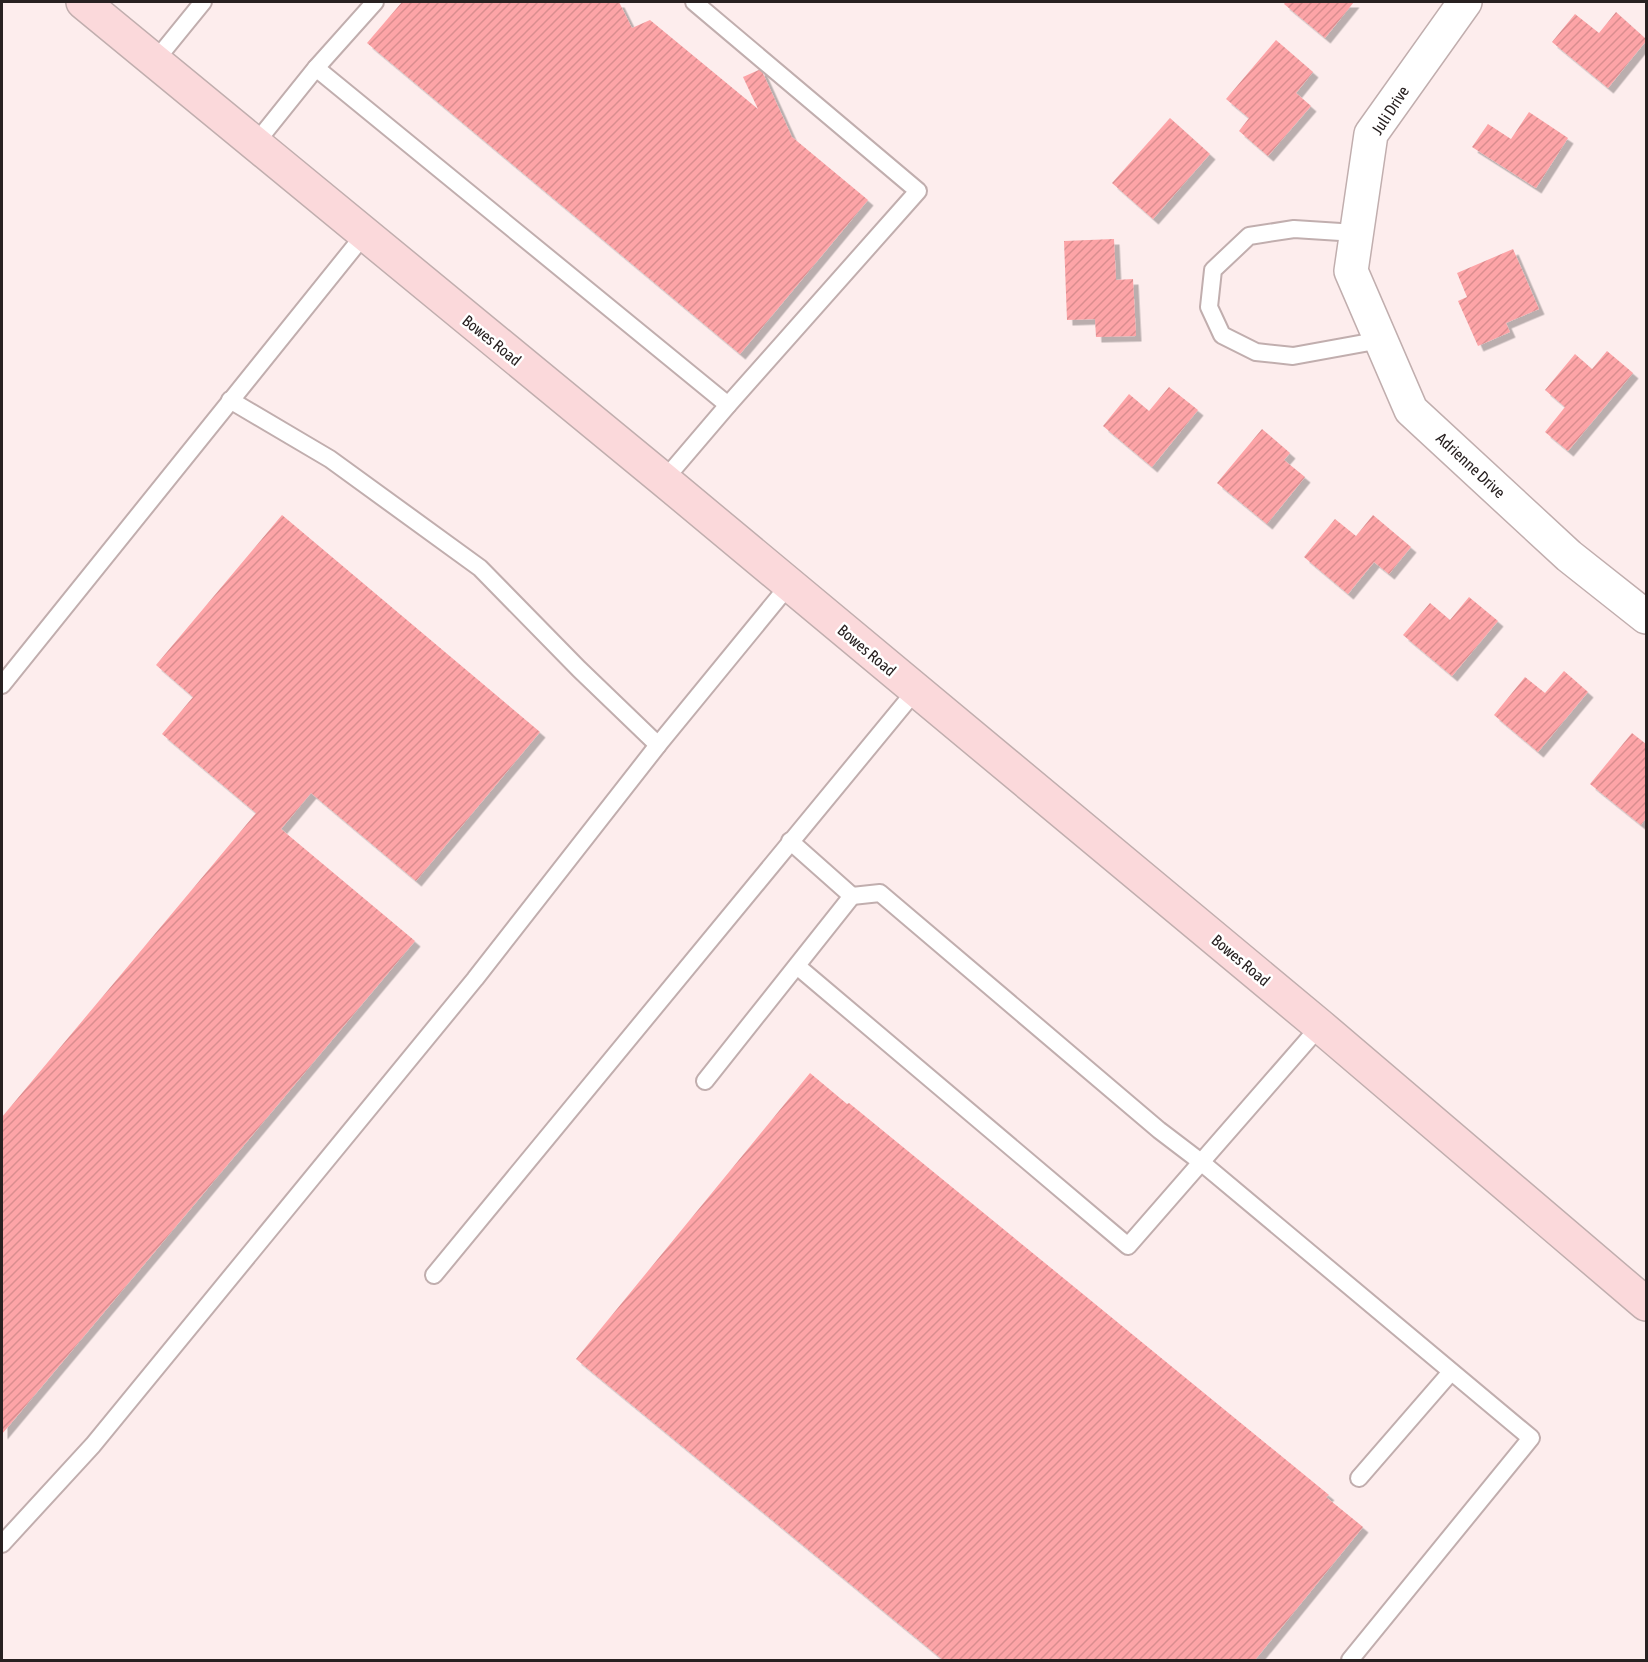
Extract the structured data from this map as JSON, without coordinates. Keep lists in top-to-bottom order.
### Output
{
  "streets": {
    "main road": ["Bowes Road"],
    "street": ["Juli Drive", "Adrienne Drive"]
  },
  "crossings": [
    ["Juli Drive", "Adrienne Drive"]
  ]
}
